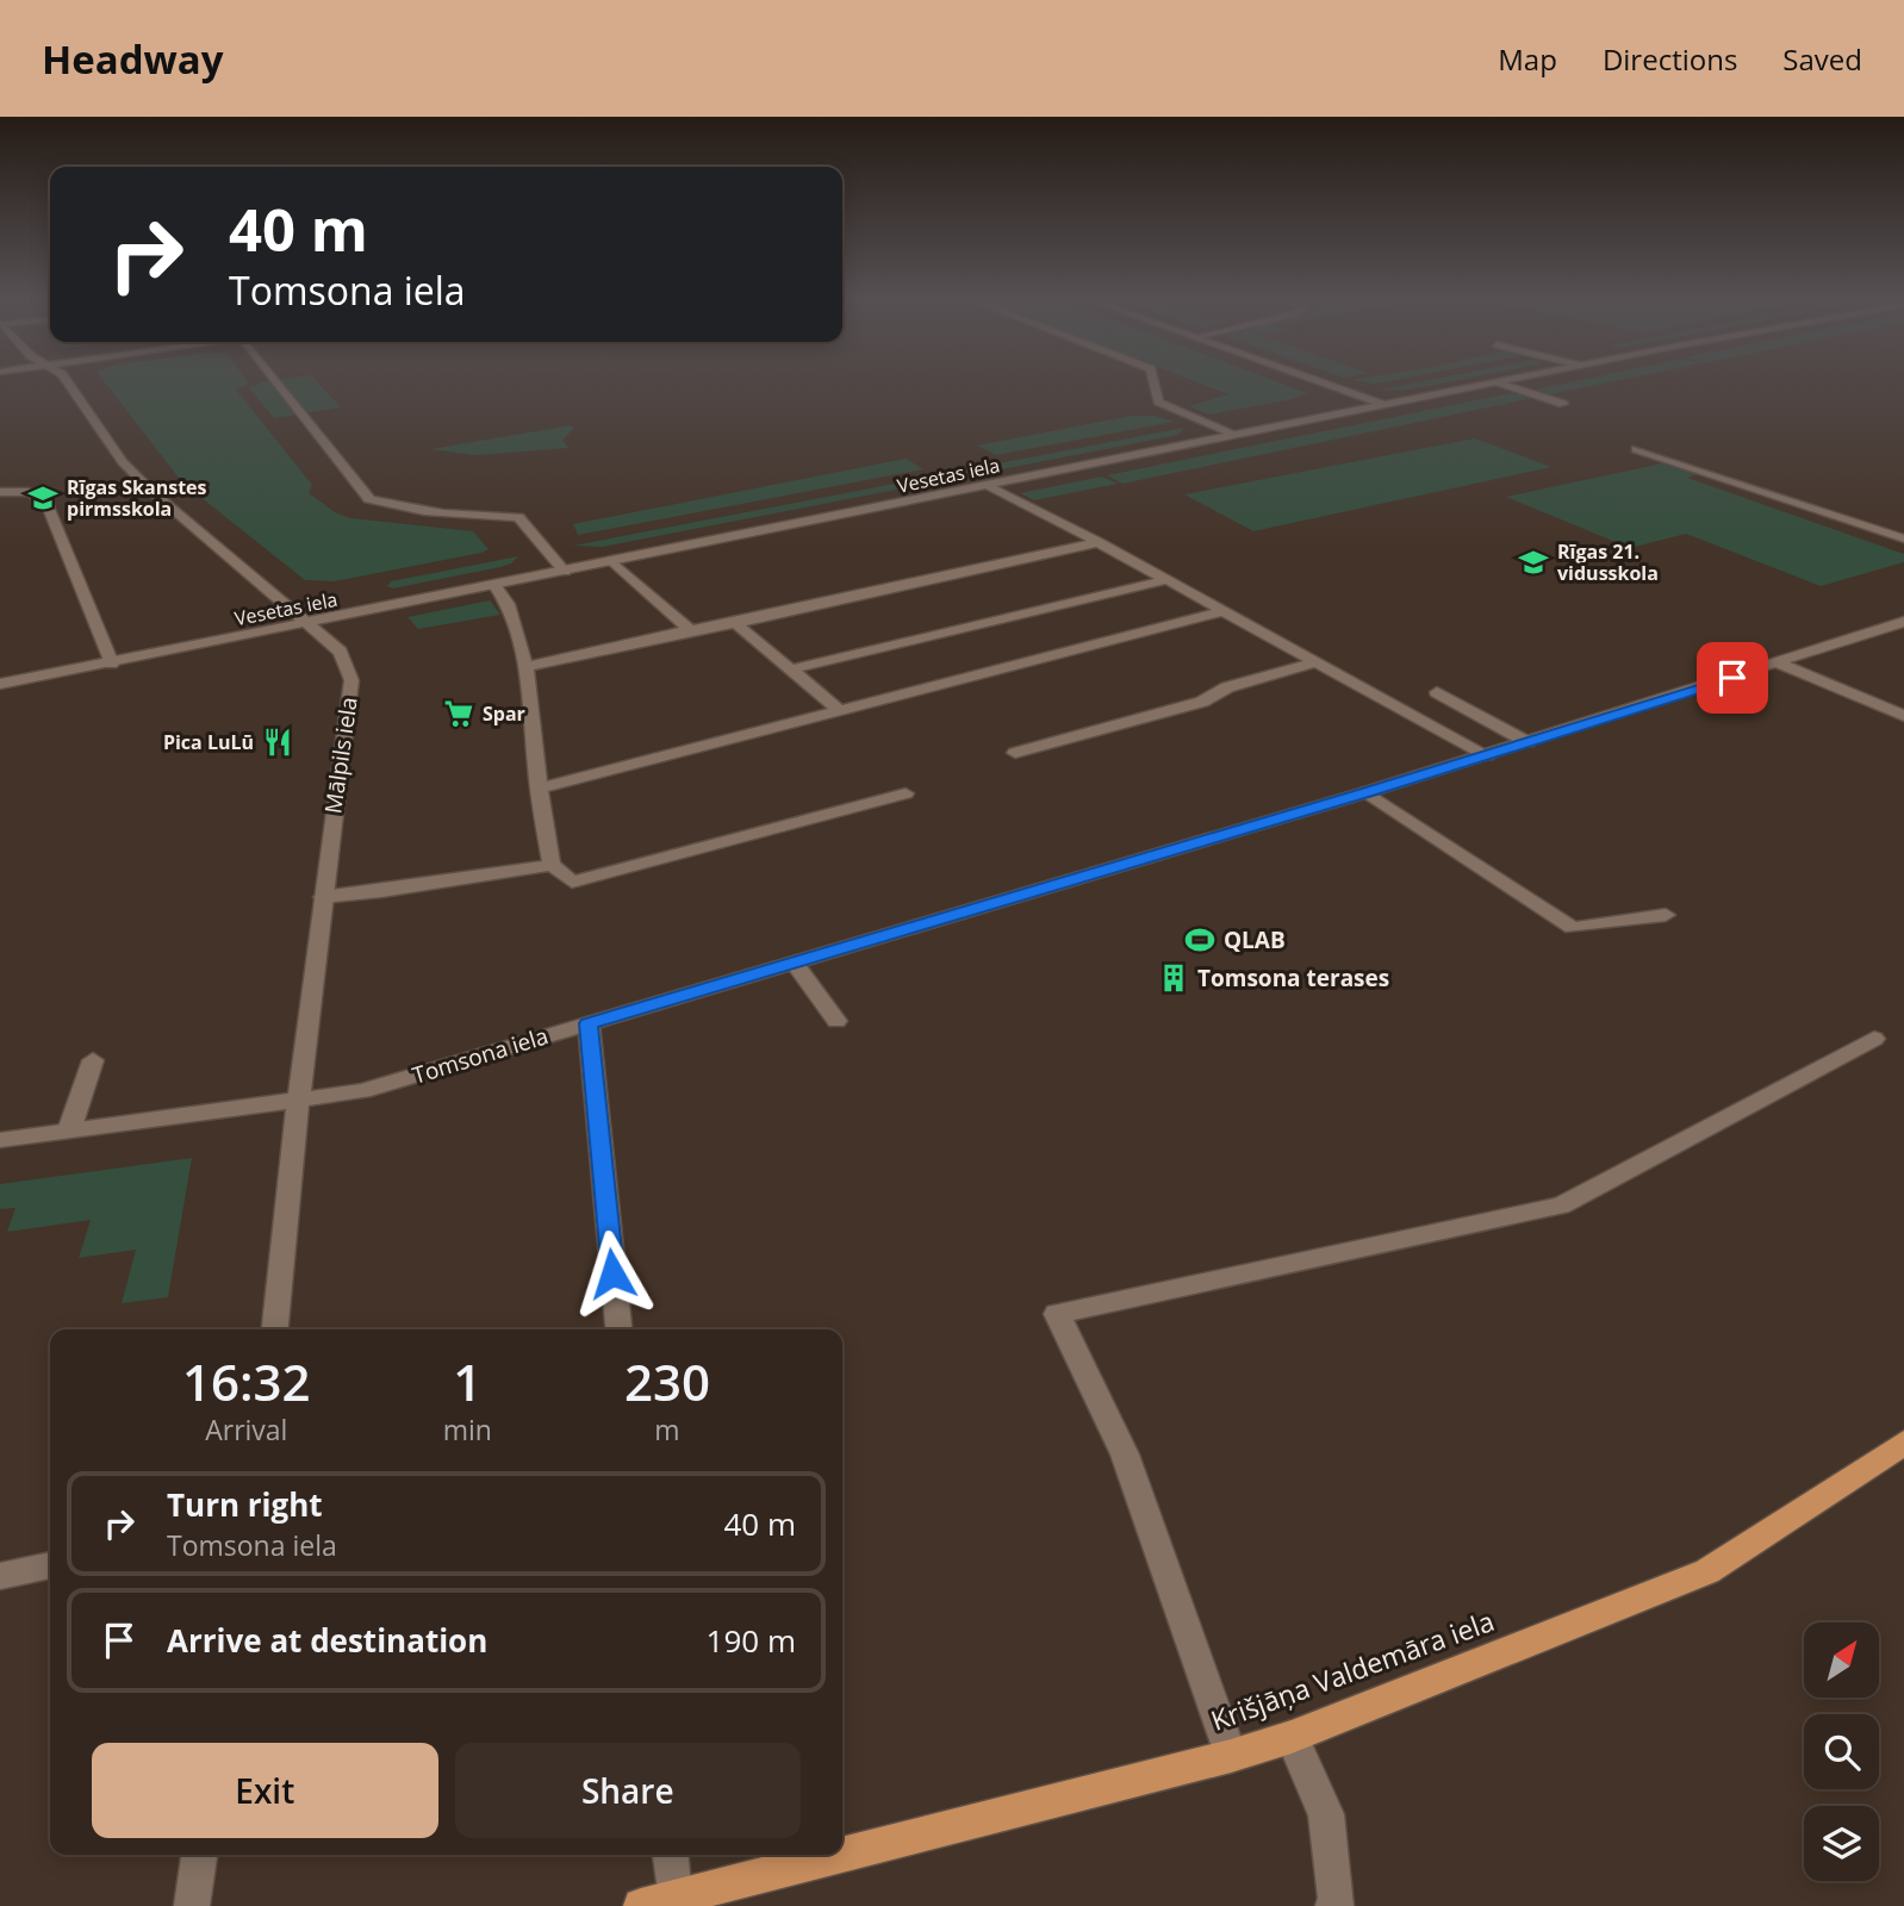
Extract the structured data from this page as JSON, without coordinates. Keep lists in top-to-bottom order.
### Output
{
  "streets": {
    "main road": ["Krišjāņa Valdemāra iela"],
    "street": ["Vesetas iela", "Mālpils iela", "Tomsona iela"]
  },
  "crossings": [
    ["Vesetas iela", "Mālpils iela"],
    ["Mālpils iela", "Tomsona iela"]
  ],
  "places": {
    "school or university": ["Rīgas Skanstes pirmsskola", "Rīgas 21. vidusskola"],
    "supermarket": ["Spar"],
    "restaurant": ["Pica LuLū"],
    "sports": ["QLAB"],
    "building": ["Tomsona terases"]
  },
  "north": "top right",
  "page": {
    "header": "Headway",
    "nav": ["Map", "Directions", "Saved"],
    "turn": ["40 m", "Tomsona iela"],
    "eta": [
      "16:32",
      "Arrival",
      "1",
      "min",
      "230",
      "m"
    ],
    "list": [
      {
        "name": "Turn right",
        "note": "Tomsona iela",
        "value": "40 m"
      },
      {
        "name": "Arrive at destination",
        "value": "190 m"
      }
    ],
    "buttons": ["Exit", "Share"]
  }
}
